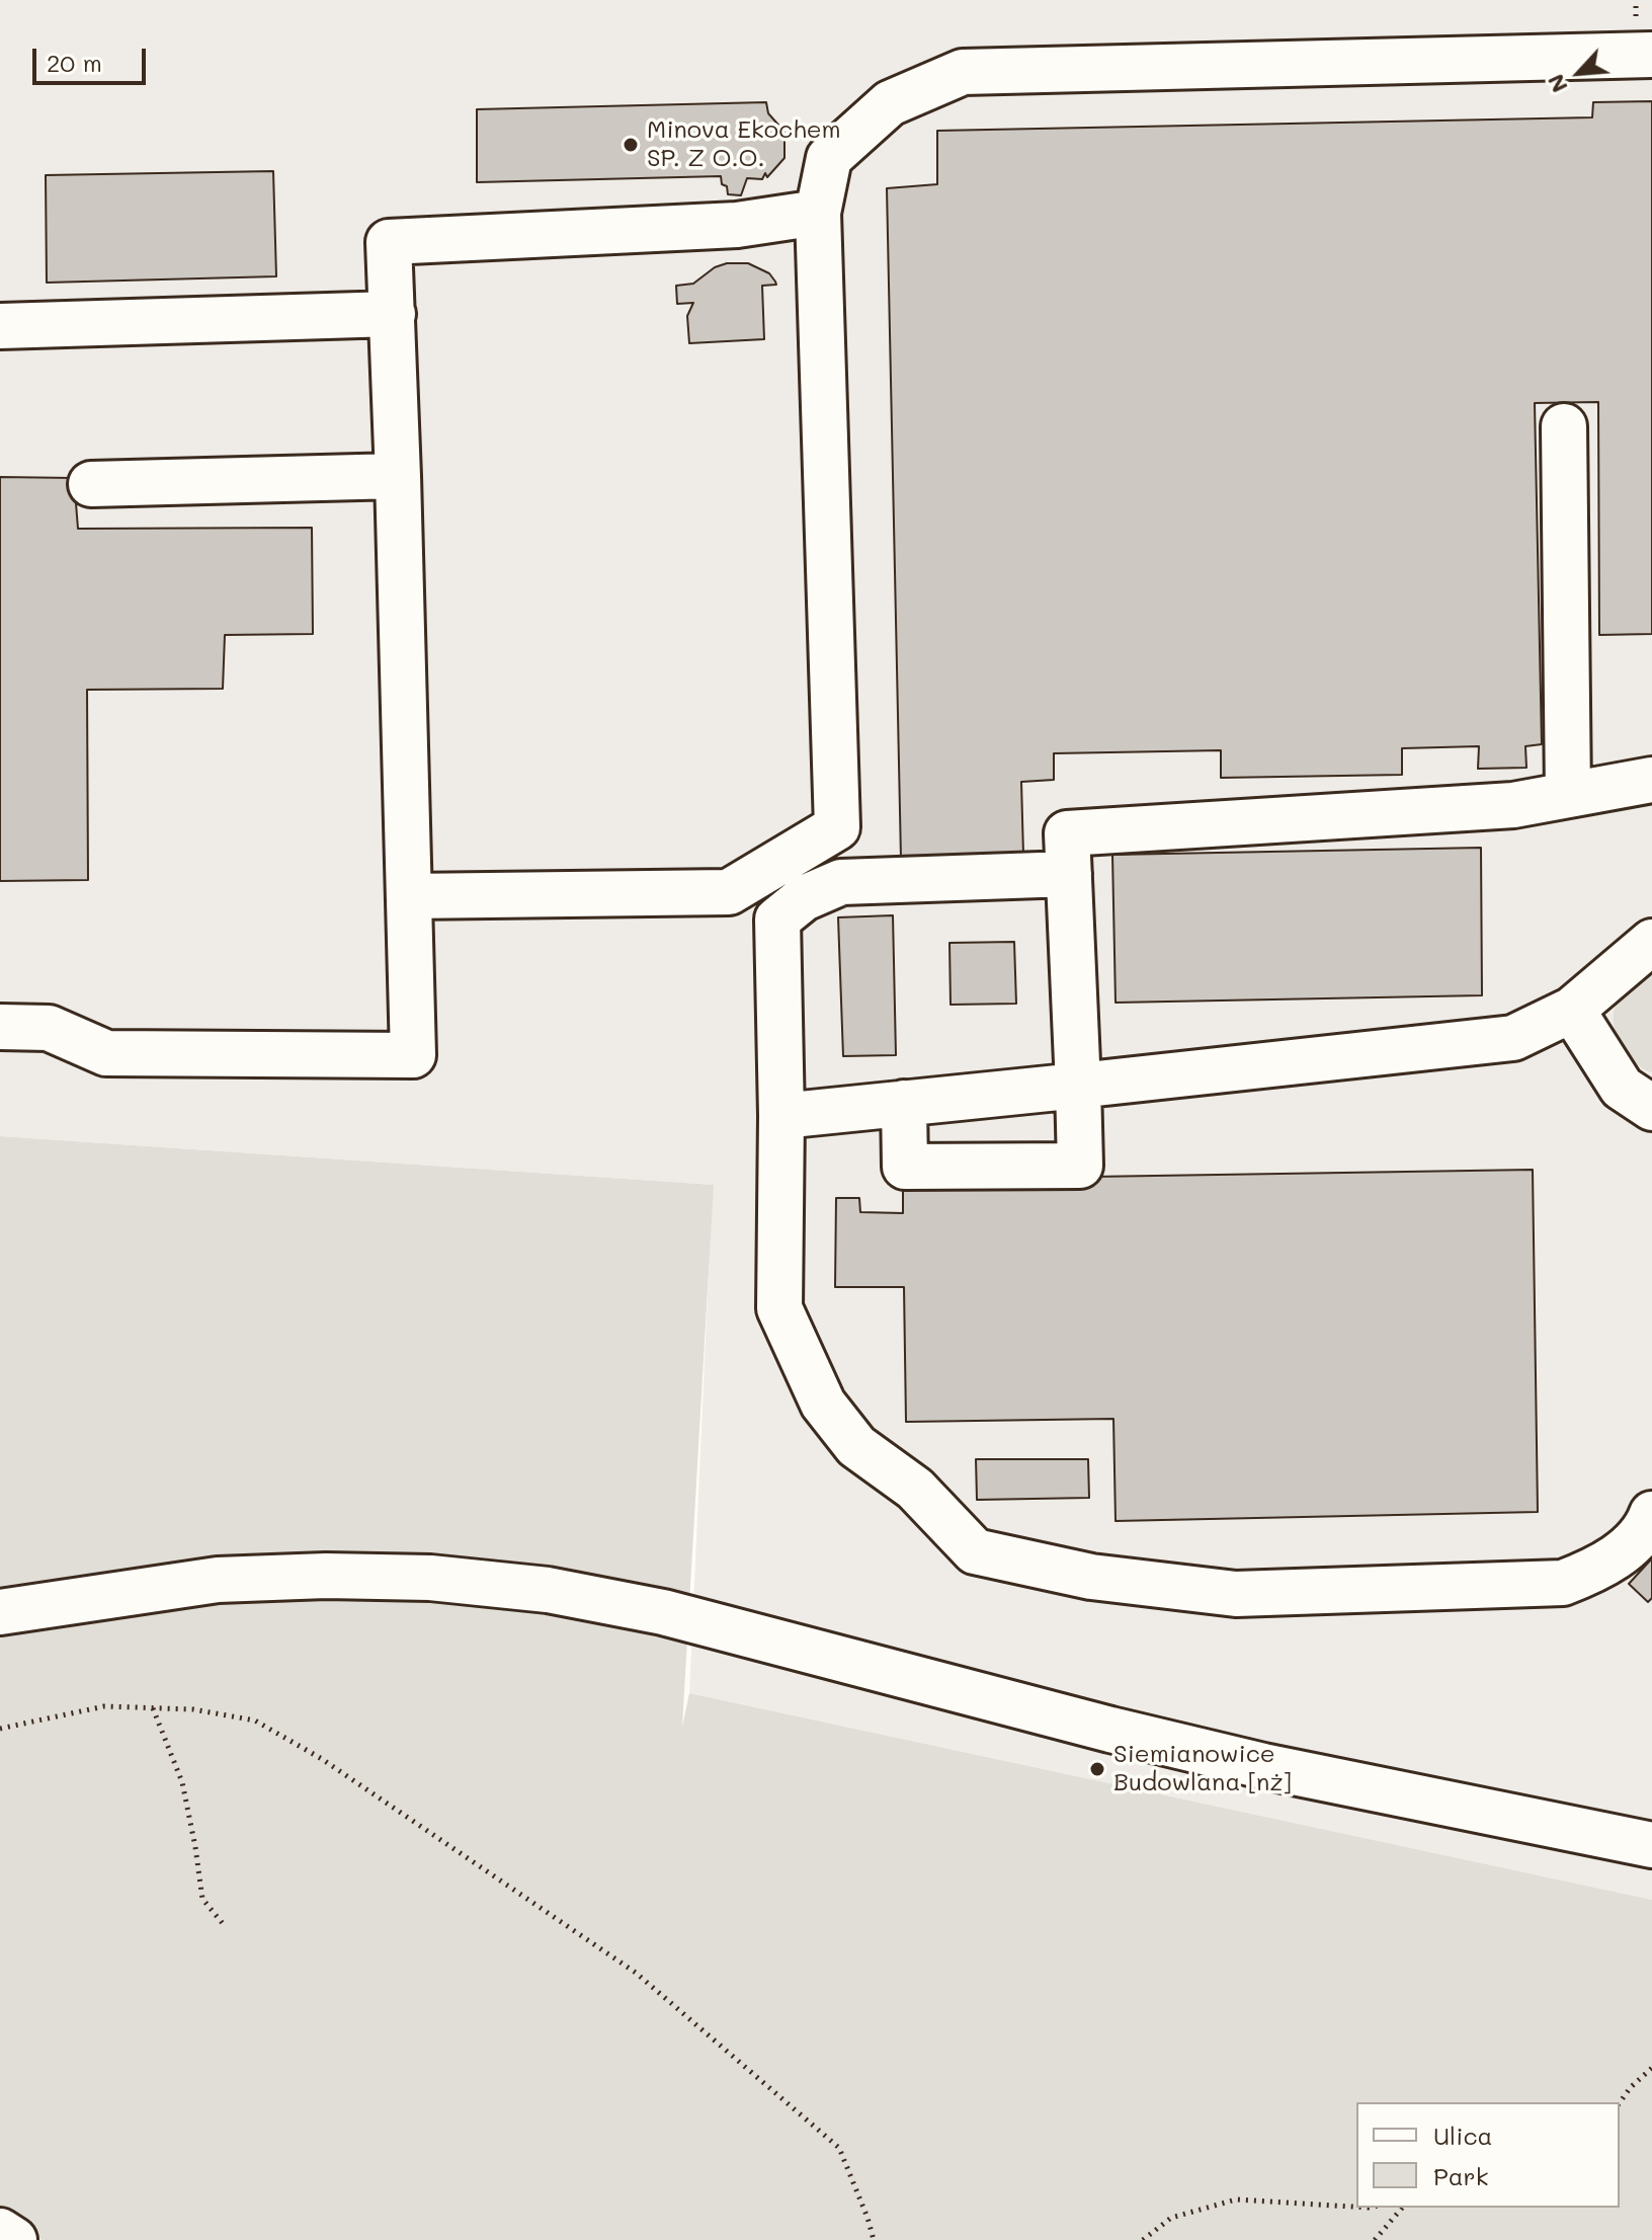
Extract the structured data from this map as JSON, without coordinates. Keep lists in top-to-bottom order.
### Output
{
  "places": ["Minova Ekochem SP. Z O.O.", "Siemianowice Budowlana [nż]"],
  "legend": ["Ulica", "Park"],
  "scale_bar": "20 m",
  "north": "bottom left"
}
